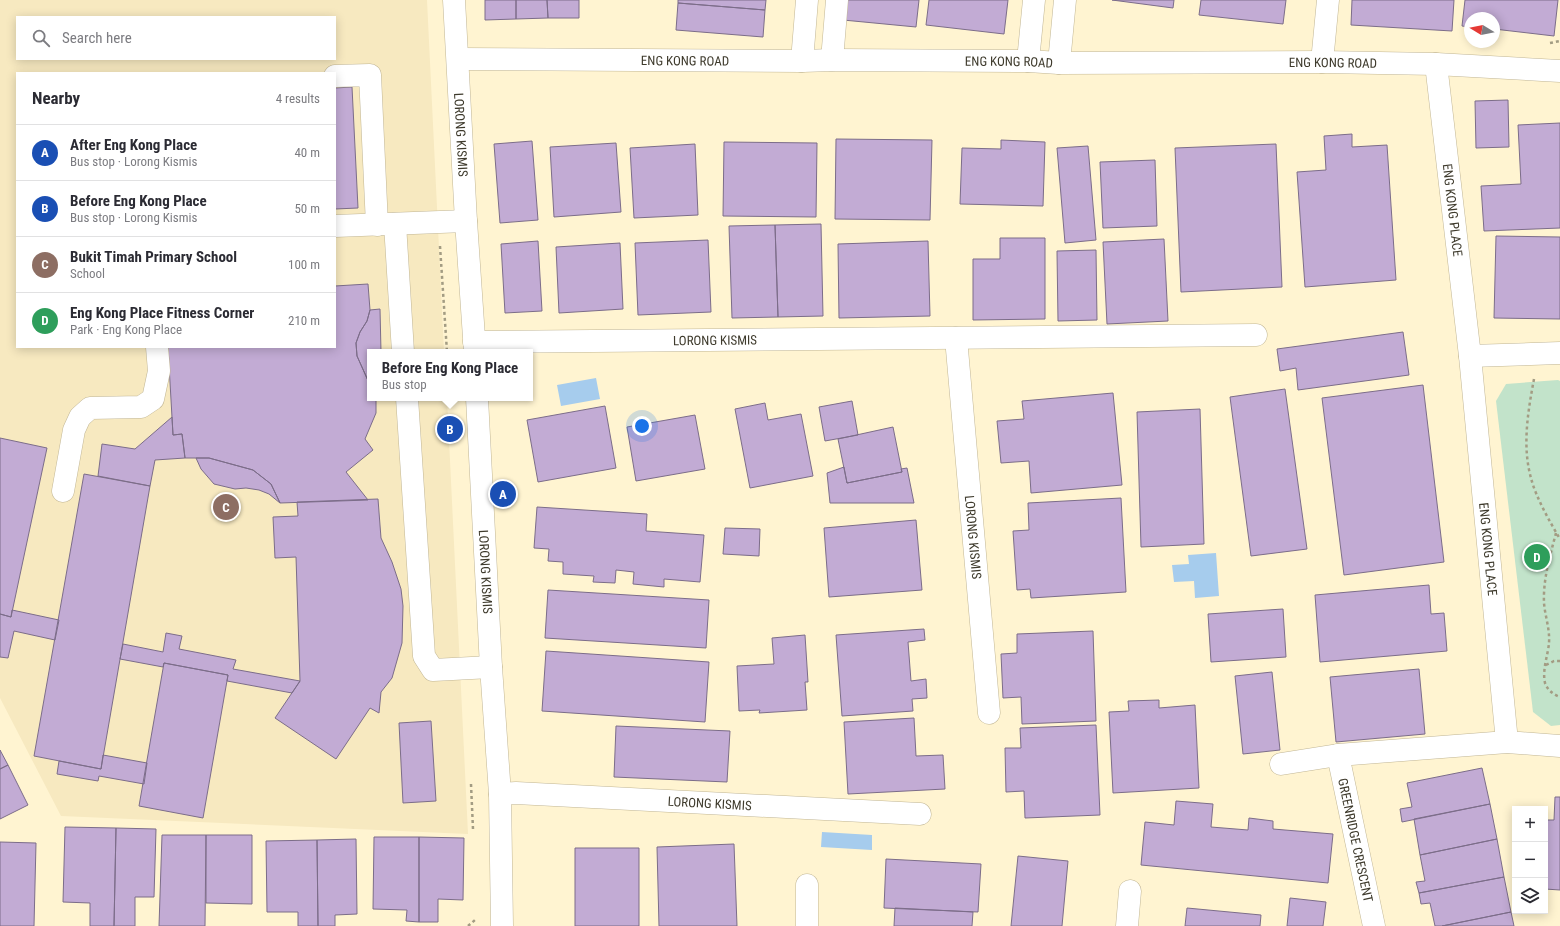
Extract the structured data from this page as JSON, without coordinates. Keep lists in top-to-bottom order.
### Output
{
  "streets": {
    "street": [
      "ENG KONG ROAD",
      "LORONG KISMIS",
      "ENG KONG PLACE",
      "GREENRIDGE CRESCENT"
    ]
  },
  "crossings": [
    ["ENG KONG ROAD", "LORONG KISMIS"],
    ["ENG KONG ROAD", "ENG KONG PLACE"]
  ],
  "north": "left",
  "page": {
    "search": "Search here",
    "heading": ["Nearby", "4 results"],
    "list": [
      {
        "mark": "A",
        "name": "After Eng Kong Place",
        "note": "Bus stop · Lorong Kismis",
        "value": "40 m"
      },
      {
        "mark": "B",
        "name": "Before Eng Kong Place",
        "note": "Bus stop · Lorong Kismis",
        "value": "50 m"
      },
      {
        "mark": "C",
        "name": "Bukit Timah Primary School",
        "note": "School",
        "value": "100 m"
      },
      {
        "mark": "D",
        "name": "Eng Kong Place Fitness Corner",
        "note": "Park · Eng Kong Place",
        "value": "210 m"
      }
    ],
    "popup": ["Before Eng Kong Place", "Bus stop"],
    "pins": [
      "B",
      "A",
      "C",
      "D"
    ],
    "map_buttons": ["+", "−"]
  }
}
